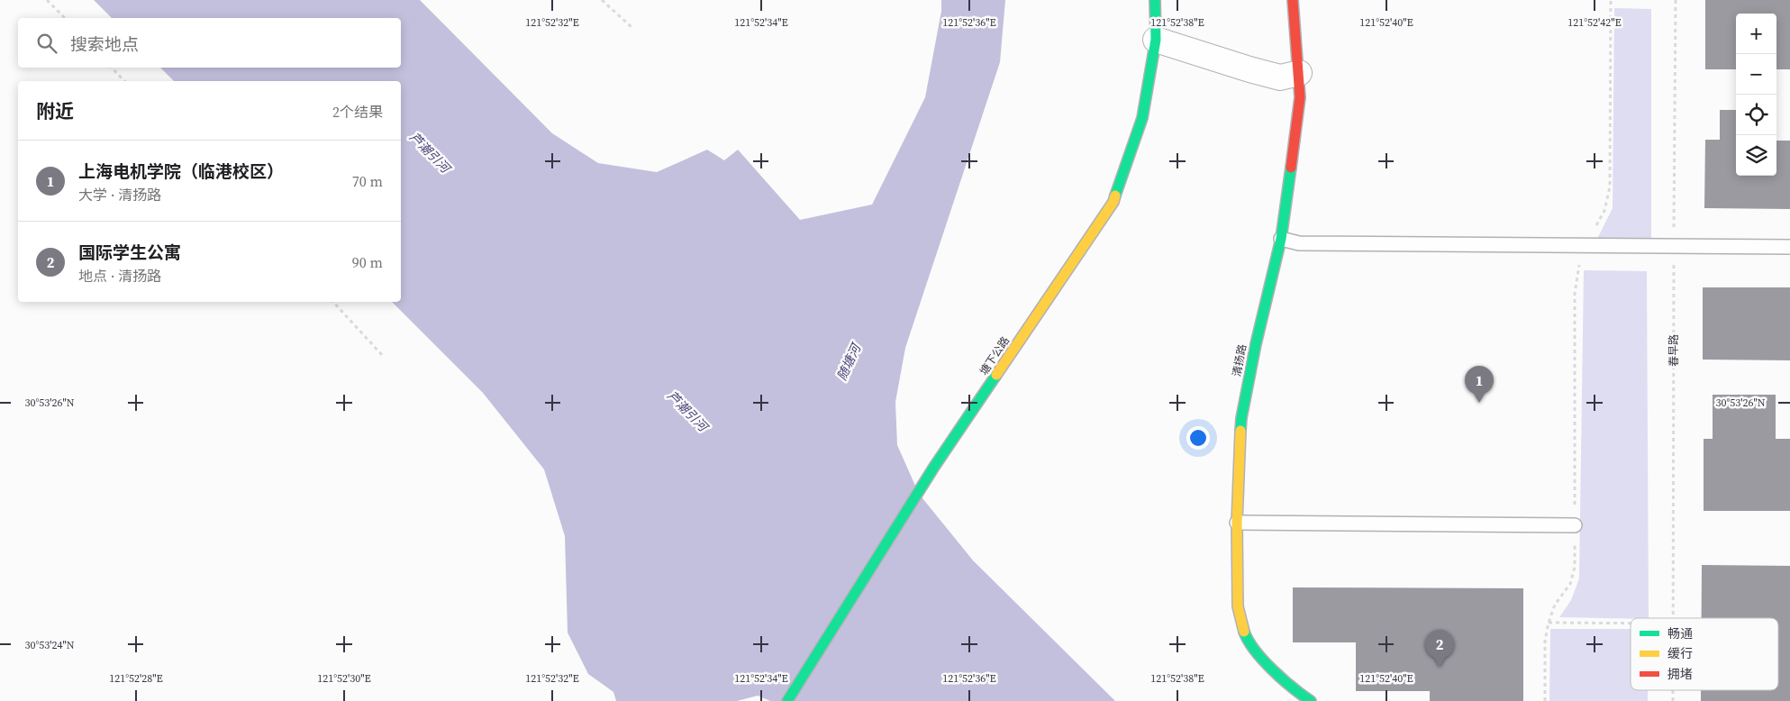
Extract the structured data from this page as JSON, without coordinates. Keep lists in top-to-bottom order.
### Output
{
  "streets": {
    "main road": ["塘下公路", "清扬路"],
    "path": ["春早路"]
  },
  "water": ["芦潮引河", "随塘河"],
  "legend": ["畅通", "缓行", "拥堵"],
  "page": {
    "map_buttons": ["+", "−"],
    "search": "搜索地点",
    "heading": ["附近", "2个结果"],
    "list": [
      {
        "mark": "1",
        "name": "上海电机学院（临港校区）",
        "note": "大学 · 清扬路",
        "value": "70 m"
      },
      {
        "mark": "2",
        "name": "国际学生公寓",
        "note": "地点 · 清扬路",
        "value": "90 m"
      }
    ],
    "pins": ["1", "2"]
  },
  "coordinates": [
    "121°52'32\"E",
    "121°52'34\"E",
    "121°52'36\"E",
    "121°52'38\"E",
    "121°52'40\"E",
    "121°52'42\"E",
    "30°53'26\"N",
    "30°53'24\"N",
    "121°52'28\"E",
    "121°52'30\"E"
  ]
}
